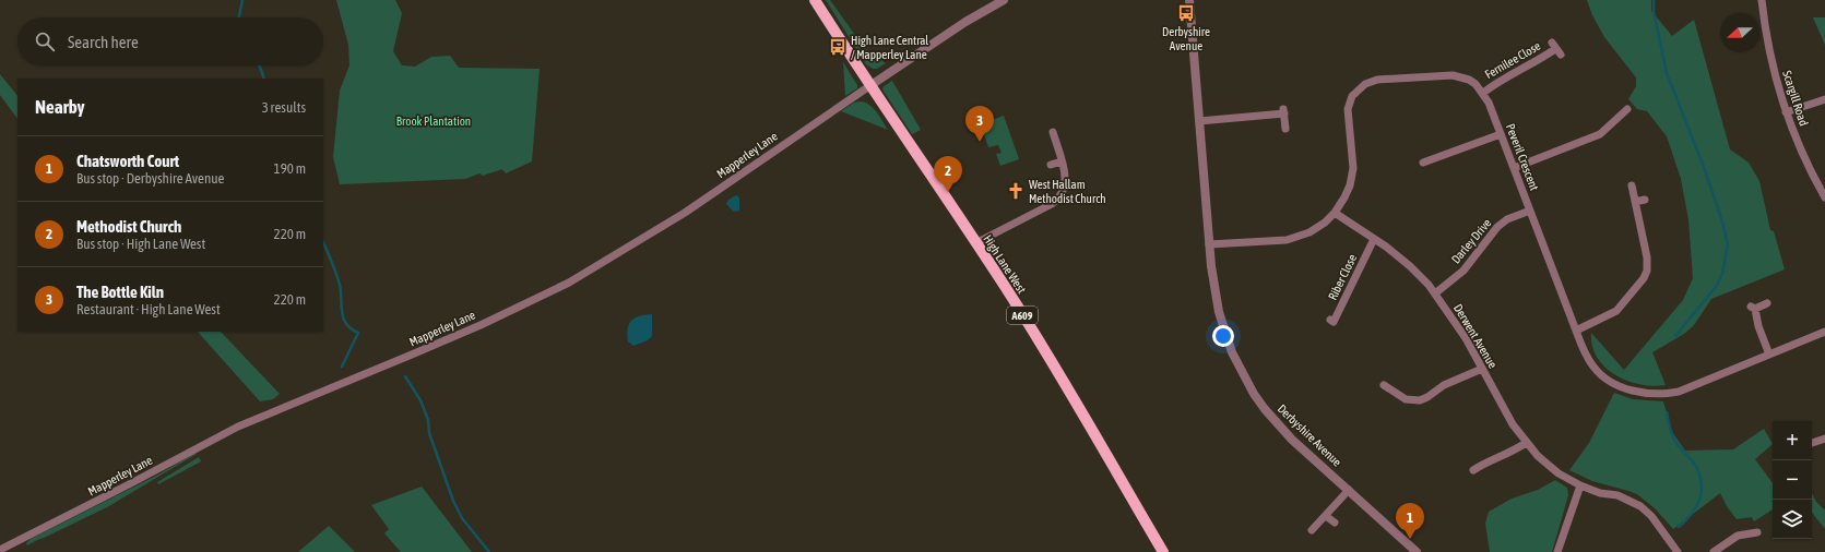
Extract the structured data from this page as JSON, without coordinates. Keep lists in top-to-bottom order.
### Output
{
  "streets": {
    "main road": ["High Lane West", "A609"],
    "street": [
      "Fernilee Close",
      "Scargill Road",
      "Mapperley Lane",
      "Peveril Crescent",
      "Darley Drive",
      "Riber Close",
      "Derwent Avenue",
      "Derbyshire Avenue"
    ]
  },
  "crossings": [
    ["Fernilee Close", "Peveril Crescent"],
    ["Mapperley Lane", "High Lane West"],
    ["Mapperley Lane", "A609"],
    ["Peveril Crescent", "Darley Drive"],
    ["Peveril Crescent", "Derwent Avenue"],
    ["Peveril Crescent", "Derbyshire Avenue"],
    ["Darley Drive", "Derwent Avenue"],
    ["High Lane West", "A609"],
    ["Riber Close", "Derwent Avenue"]
  ],
  "parks": ["Brook Plantation"],
  "places": {
    "bus stop": ["Derbyshire Avenue", "High Lane Central / Mapperley Lane"],
    "church": ["West Hallam Methodist Church"]
  },
  "north": "left",
  "page": {
    "search": "Search here",
    "heading": ["Nearby", "3 results"],
    "pins": ["3", "2", "1"],
    "list": [
      {
        "mark": "1",
        "name": "Chatsworth Court",
        "note": "Bus stop · Derbyshire Avenue",
        "value": "190 m"
      },
      {
        "mark": "2",
        "name": "Methodist Church",
        "note": "Bus stop · High Lane West",
        "value": "220 m"
      },
      {
        "mark": "3",
        "name": "The Bottle Kiln",
        "note": "Restaurant · High Lane West",
        "value": "220 m"
      }
    ],
    "map_buttons": ["+", "−"]
  }
}
